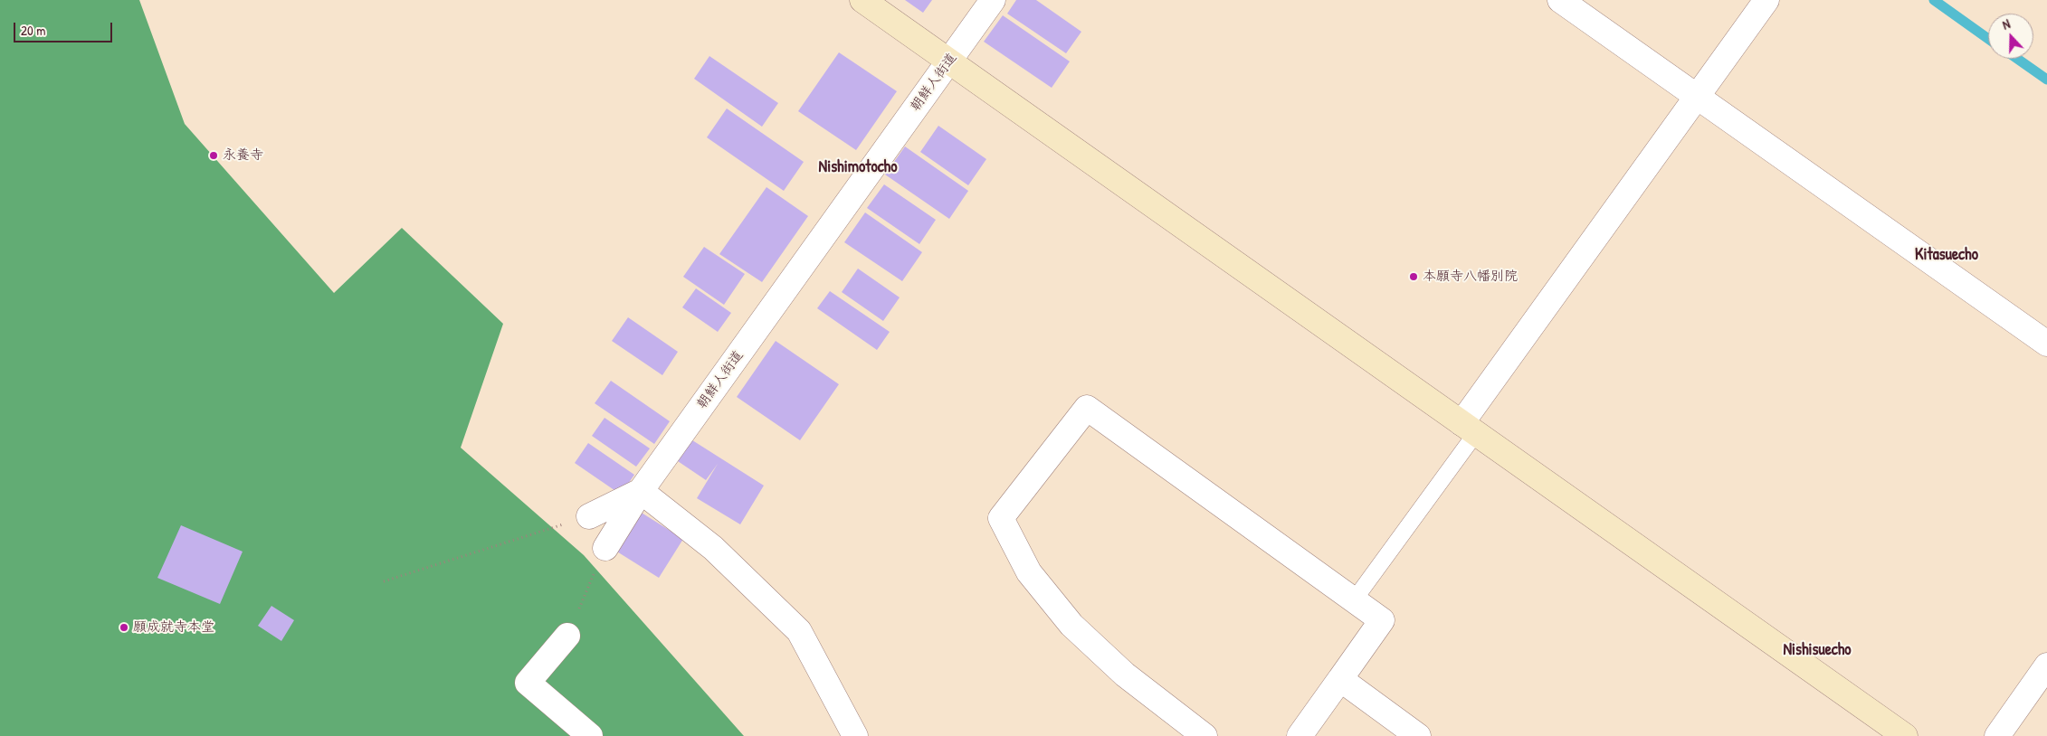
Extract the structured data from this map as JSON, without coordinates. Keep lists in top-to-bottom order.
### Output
{
  "streets": {
    "street": ["朝鮮人街道"]
  },
  "districts": ["Nishimotocho", "Kitasuecho", "Nishisuecho"],
  "places": ["永養寺", "本願寺八幡別院", "願成就寺本堂"],
  "scale_bar": "20 m",
  "north": "top"
}
